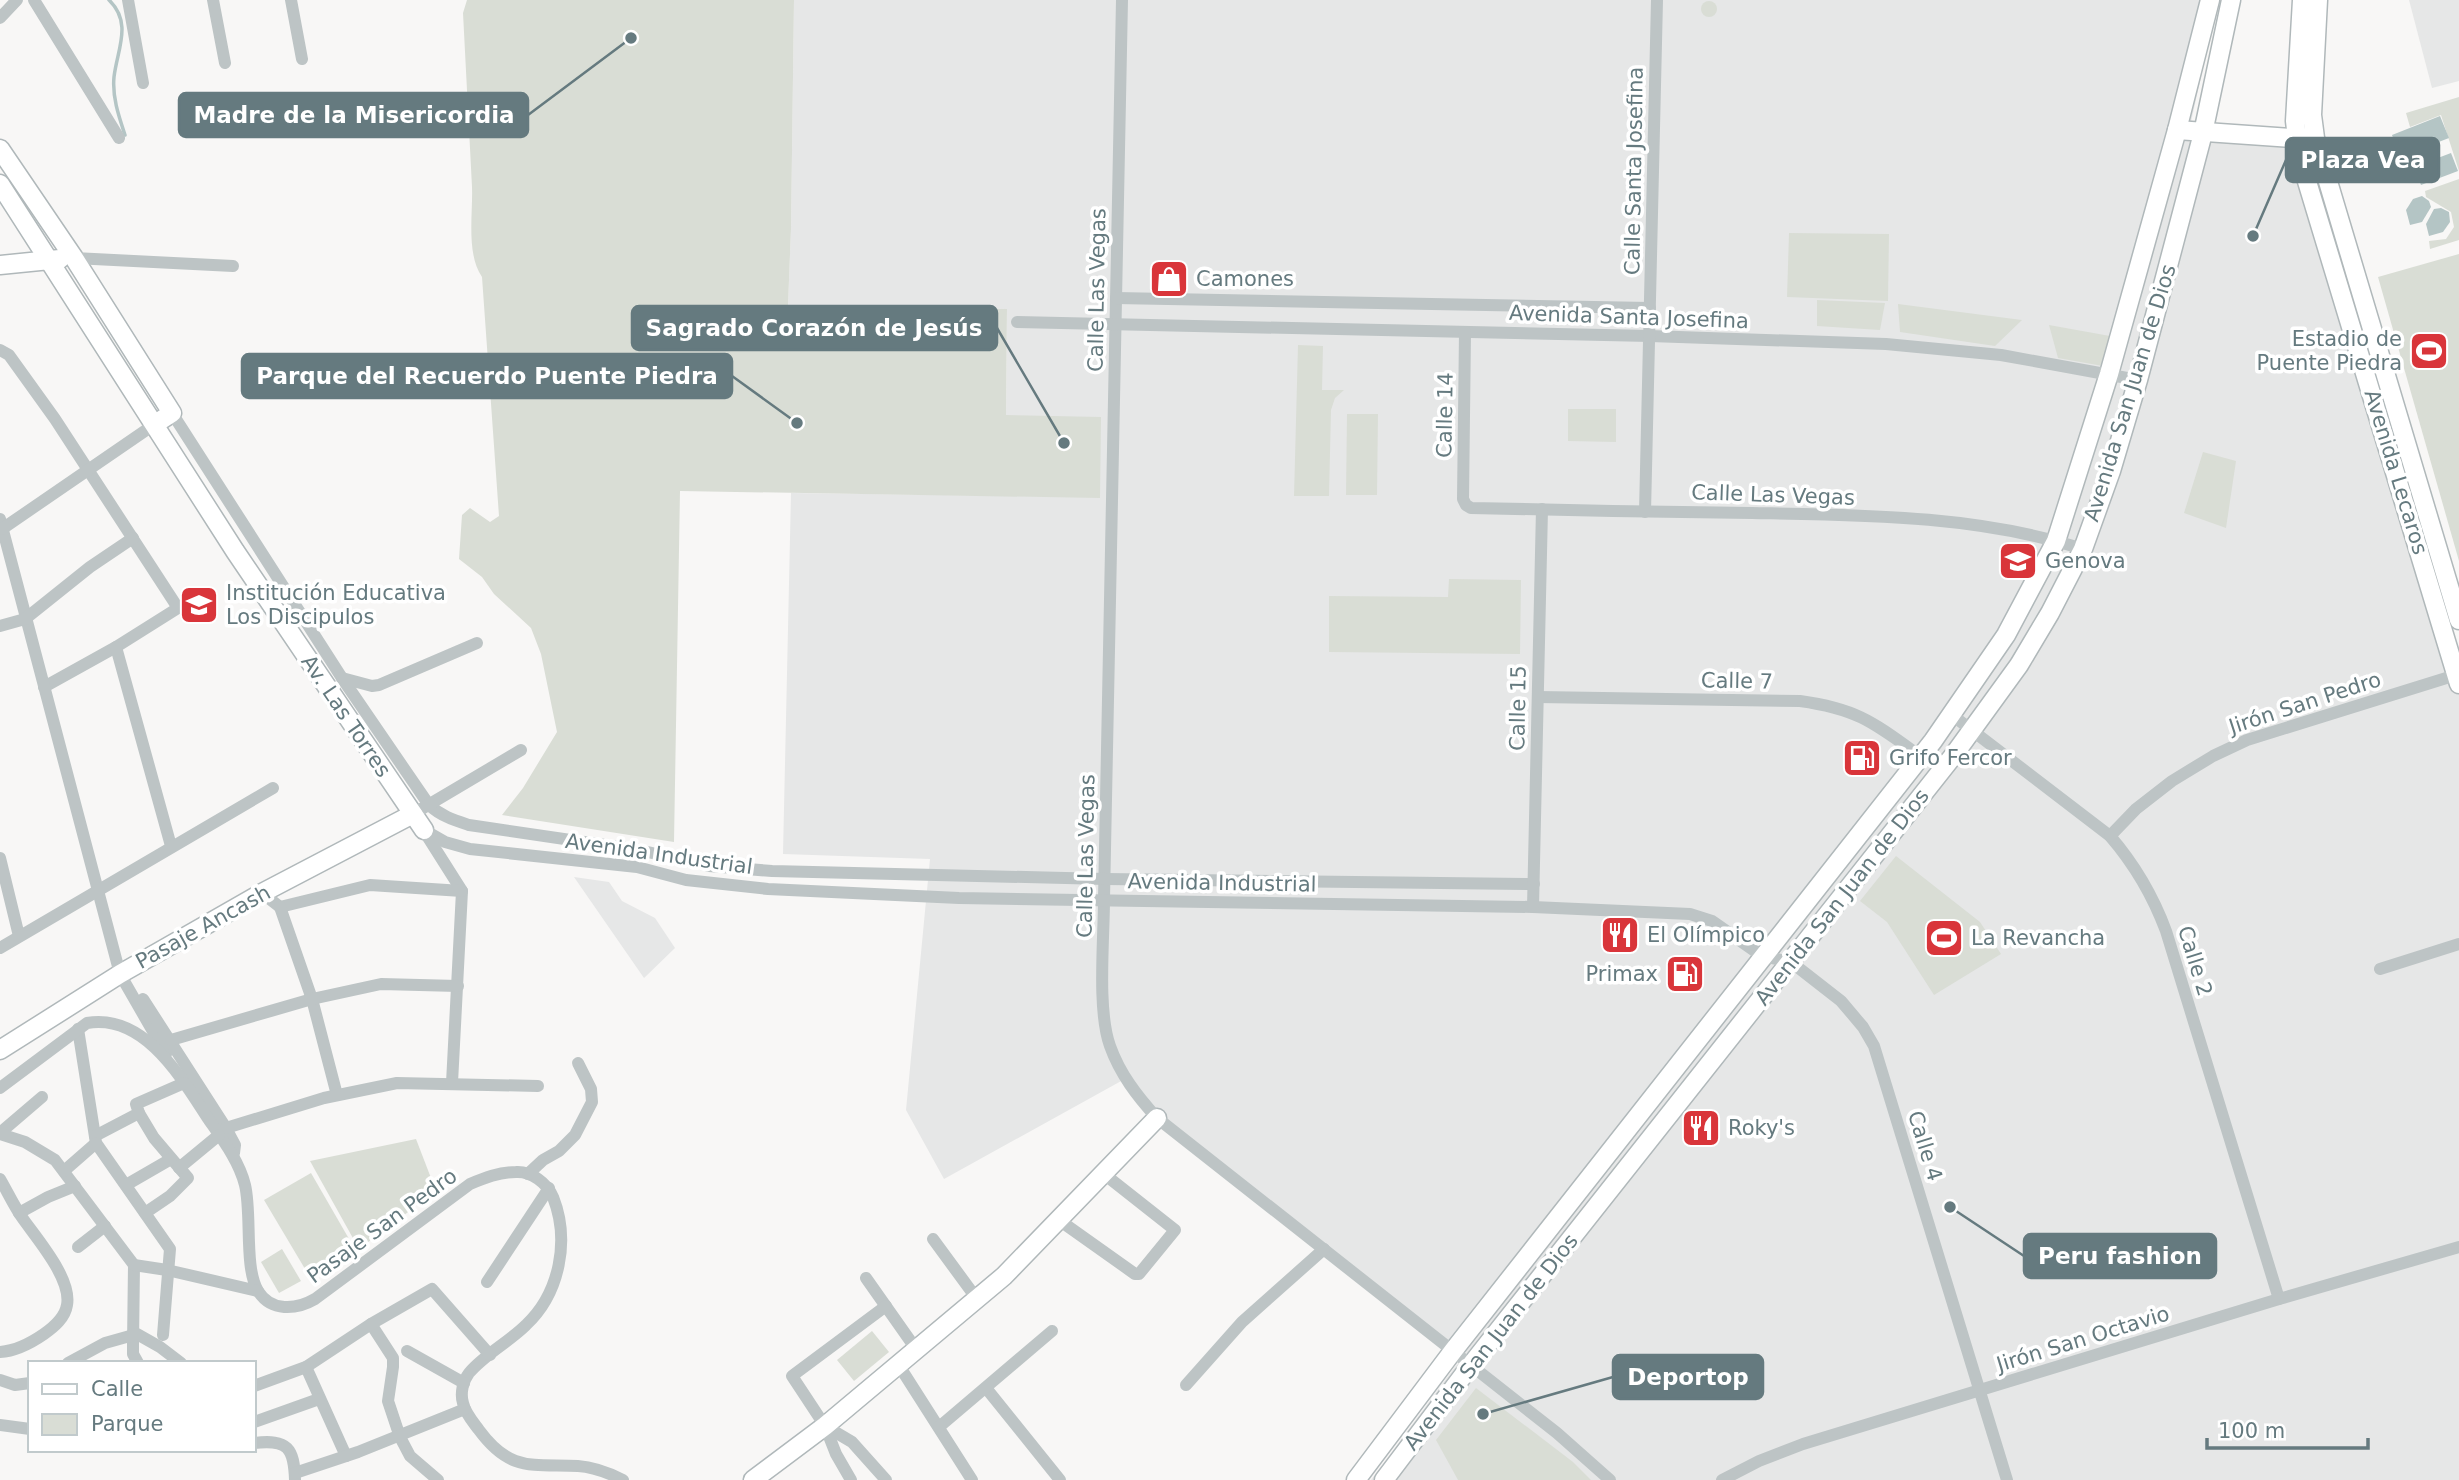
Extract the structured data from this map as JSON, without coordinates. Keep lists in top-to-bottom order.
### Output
{
  "streets": {
    "main road": [
      "Avenida San Juan de Dios",
      "Avenida Lecaros",
      "Av. Las Torres",
      "Pasaje Ancash"
    ],
    "street": [
      "Calle Santa Josefina",
      "Calle Las Vegas",
      "Avenida Santa Josefina",
      "Calle 14",
      "Calle 7",
      "Jirón San Pedro",
      "Calle 15",
      "Avenida Industrial",
      "Calle 2",
      "Calle 4",
      "Pasaje San Pedro",
      "Jirón San Octavio"
    ]
  },
  "crossings": [
    ["Calle Santa Josefina", "Calle Las Vegas"],
    ["Calle Santa Josefina", "Avenida Santa Josefina"],
    ["Calle Las Vegas", "Avenida Santa Josefina"],
    ["Calle Las Vegas", "Avenida San Juan de Dios"],
    ["Calle Las Vegas", "Calle 14"],
    ["Calle Las Vegas", "Calle 15"],
    ["Calle Las Vegas", "Avenida Industrial"],
    ["Avenida Santa Josefina", "Avenida San Juan de Dios"],
    ["Avenida Santa Josefina", "Calle 14"],
    ["Avenida San Juan de Dios", "Calle 7"],
    ["Avenida San Juan de Dios", "Avenida Industrial"],
    ["Avenida San Juan de Dios", "Calle 2"],
    ["Avenida San Juan de Dios", "Calle 4"],
    ["Avenida Lecaros", "Jirón San Pedro"],
    ["Calle 7", "Calle 15"],
    ["Jirón San Pedro", "Calle 2"],
    ["Calle 15", "Avenida Industrial"],
    ["Av. Las Torres", "Avenida Industrial"],
    ["Av. Las Torres", "Pasaje Ancash"],
    ["Avenida Industrial", "Calle 4"],
    ["Calle 2", "Jirón San Octavio"],
    ["Calle 4", "Jirón San Octavio"]
  ],
  "places": {
    "other": [
      "Madre de la Misericordia",
      "Plaza Vea",
      "Parque del Recuerdo Puente Piedra",
      "Sagrado Corazón de Jesús",
      "Peru fashion",
      "Deportop"
    ],
    "shop": ["Camones"],
    "sports": ["Estadio de Puente Piedra", "La Revancha"],
    "school or university": ["Genova", "Institución Educativa Los Discipulos"],
    "fuel station": ["Grifo Fercor", "Primax"],
    "restaurant": ["El Olímpico", "Roky's"]
  },
  "legend": ["Calle", "Parque"],
  "scale_bar": "100 m"
}
